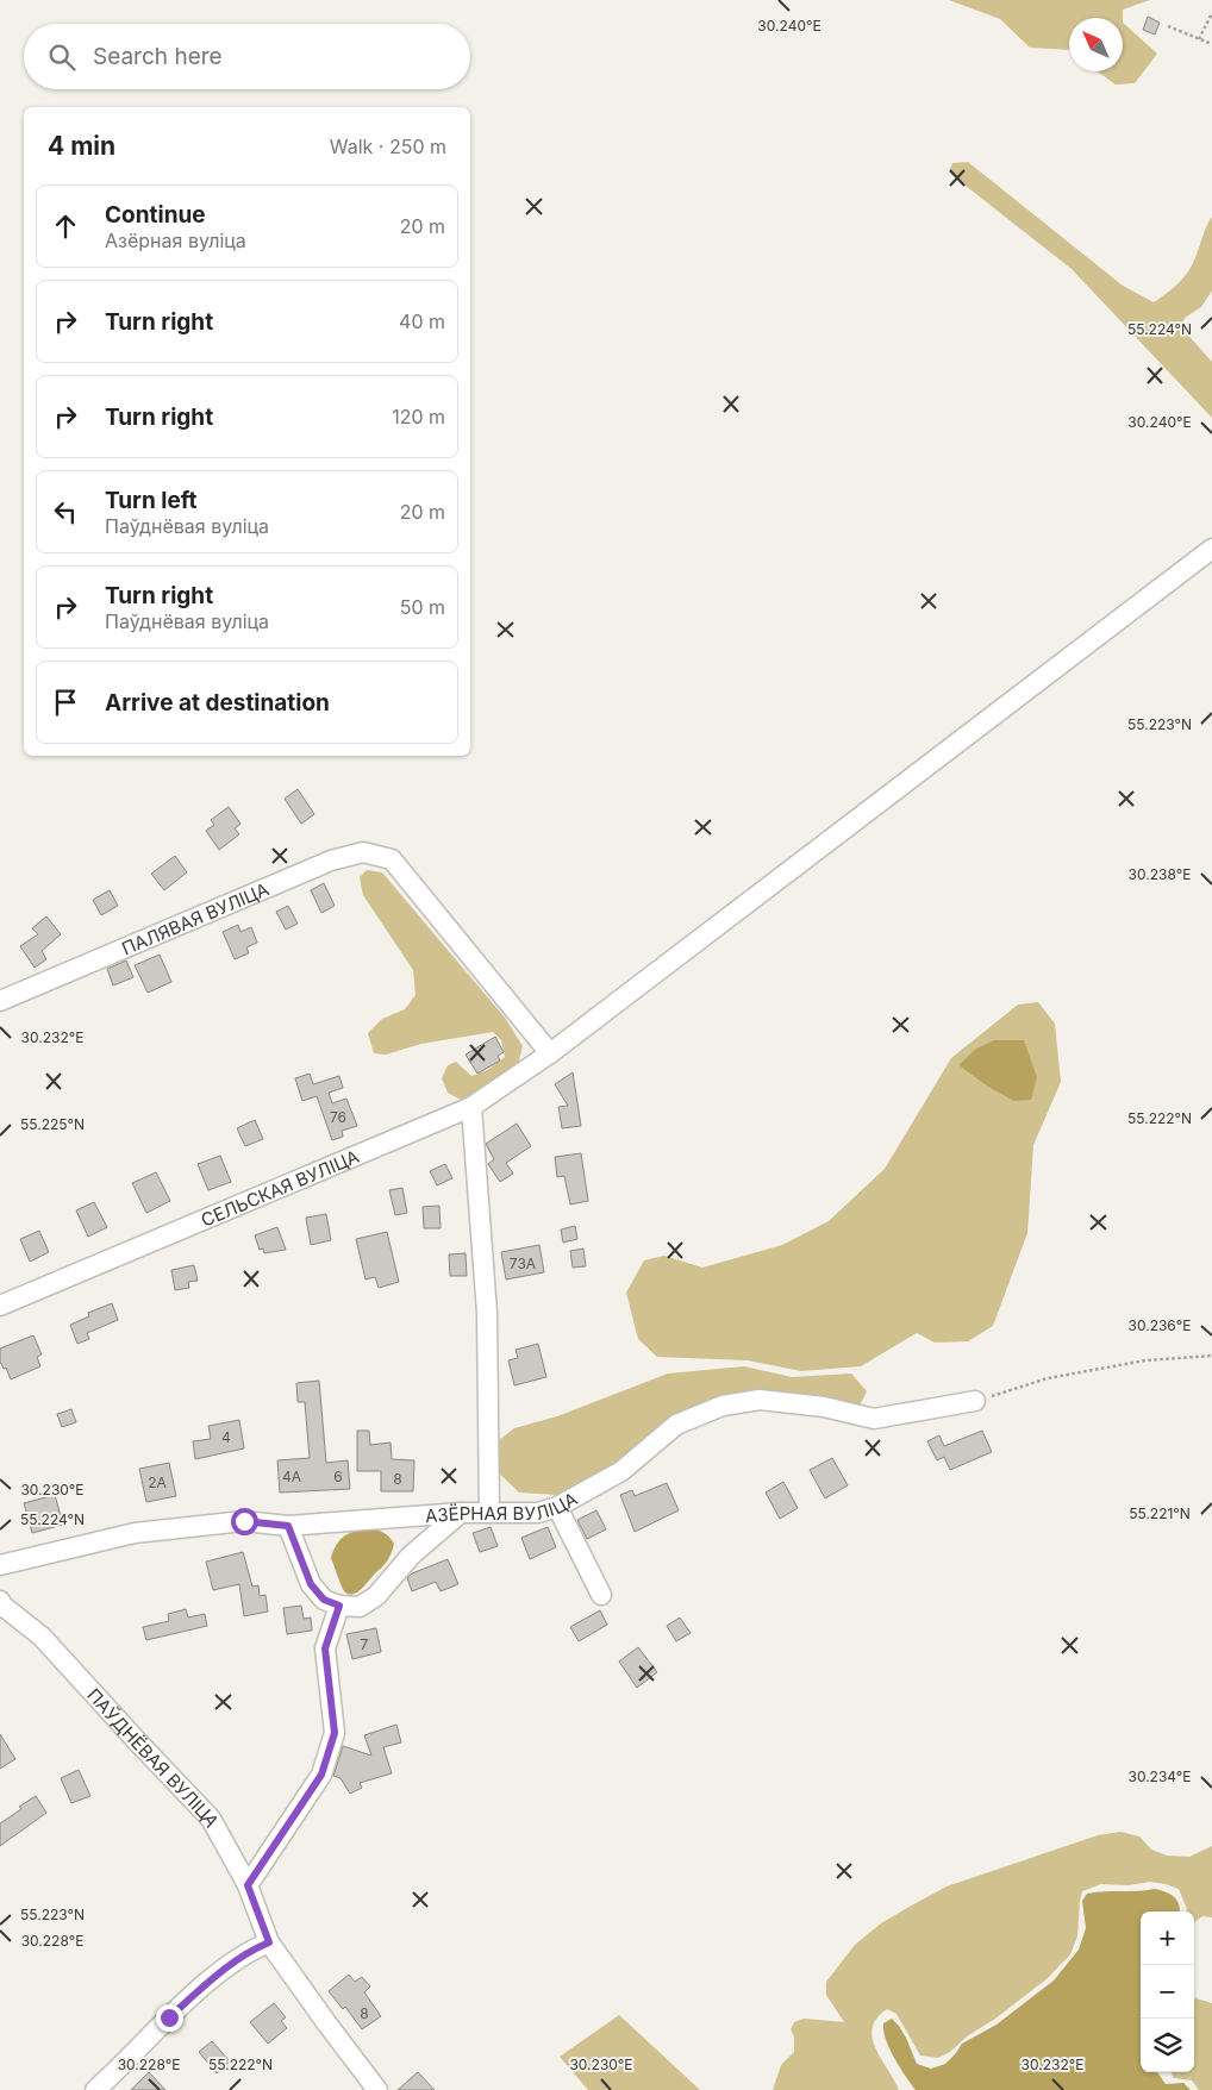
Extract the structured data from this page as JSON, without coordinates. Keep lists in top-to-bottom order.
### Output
{
  "streets": {
    "street": [
      "ПАЛЯВАЯ ВУЛІЦА",
      "СЕЛЬСКАЯ ВУЛІЦА",
      "АЗЁРНАЯ ВУЛІЦА",
      "ПАЎДНЁВАЯ ВУЛІЦА"
    ]
  },
  "crossings": [
    ["ПАЛЯВАЯ ВУЛІЦА", "СЕЛЬСКАЯ ВУЛІЦА"]
  ],
  "house_numbers": [
    "76",
    "73А",
    "4",
    "4А",
    "6",
    "8",
    "2А",
    "7",
    "8"
  ],
  "north": "top left",
  "page": {
    "search": "Search here",
    "heading": ["4 min", "Walk · 250 m"],
    "list": [
      ["Continue", "Азёрная вуліца", "20 m"],
      ["Turn right", "40 m"],
      ["Turn right", "120 m"],
      ["Turn left", "Паўднёвая вуліца", "20 m"],
      ["Turn right", "Паўднёвая вуліца", "50 m"],
      "Arrive at destination"
    ],
    "map_buttons": ["+", "−"]
  },
  "coordinates": [
    "30.240°E",
    "55.224°N",
    "55.223°N",
    "30.238°E",
    "30.232°E",
    "55.222°N",
    "55.225°N",
    "30.236°E",
    "30.230°E",
    "55.221°N",
    "30.234°E",
    "30.228°E"
  ]
}
